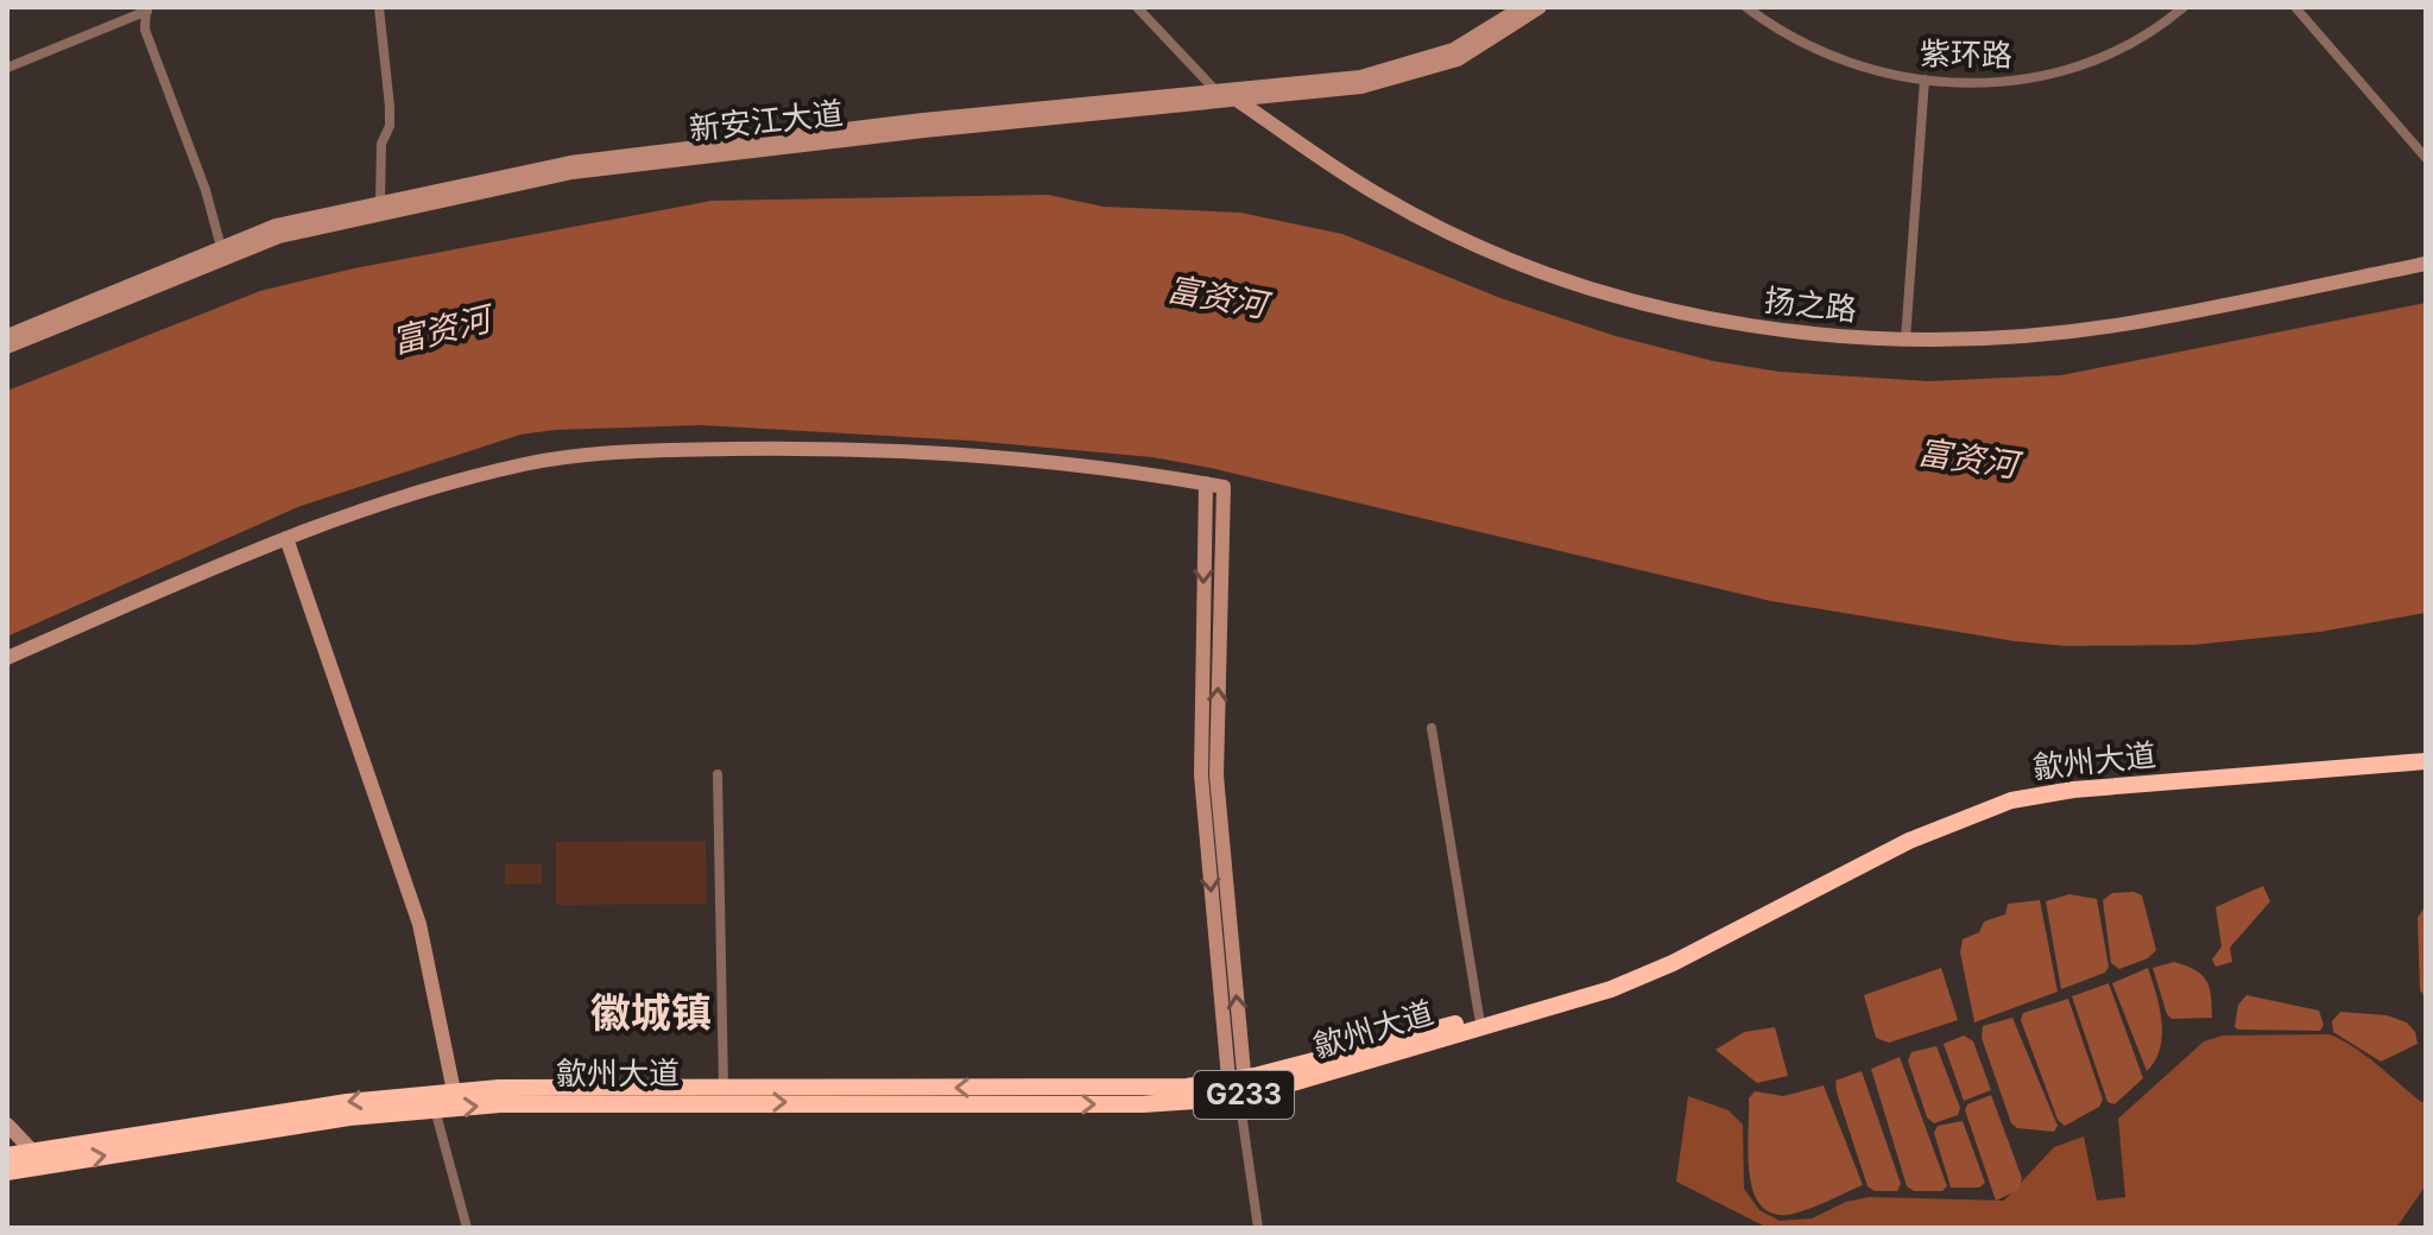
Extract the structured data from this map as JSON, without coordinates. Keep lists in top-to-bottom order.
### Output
{
  "streets": {
    "highway": ["歙州大道", "G233"],
    "street": ["紫环路", "新安江大道", "扬之路"]
  },
  "crossings": [
    ["新安江大道", "扬之路"]
  ],
  "districts": ["徽城镇"],
  "water": ["富资河"]
}
